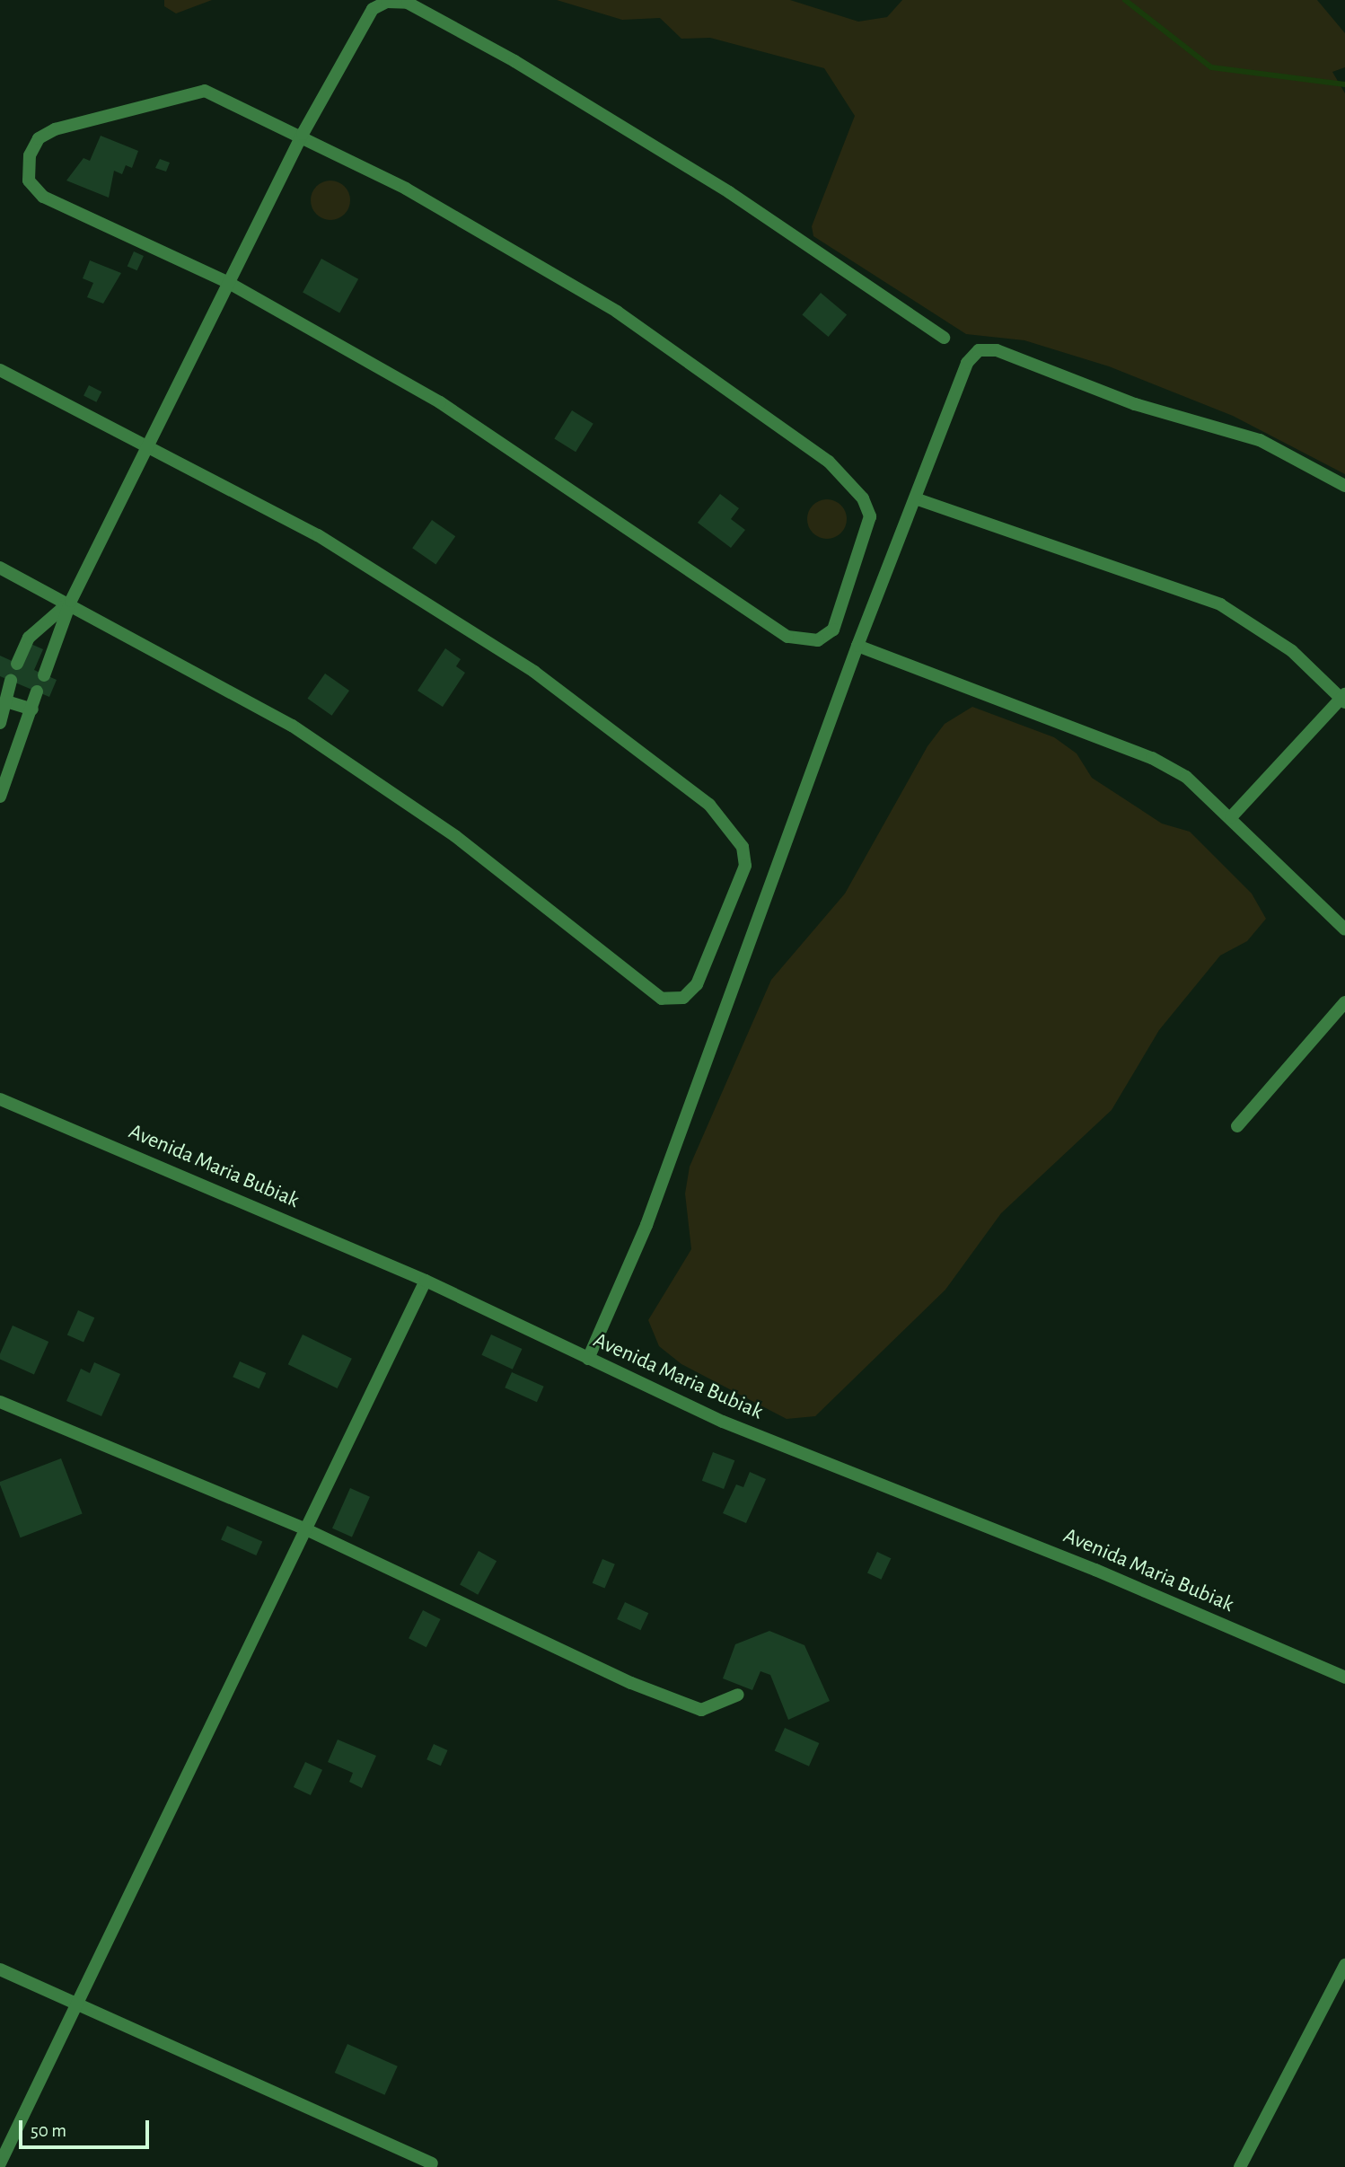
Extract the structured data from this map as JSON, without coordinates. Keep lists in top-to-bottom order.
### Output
{
  "streets": {
    "street": ["Avenida Maria Bubiak"]
  },
  "scale_bar": "50 m"
}
